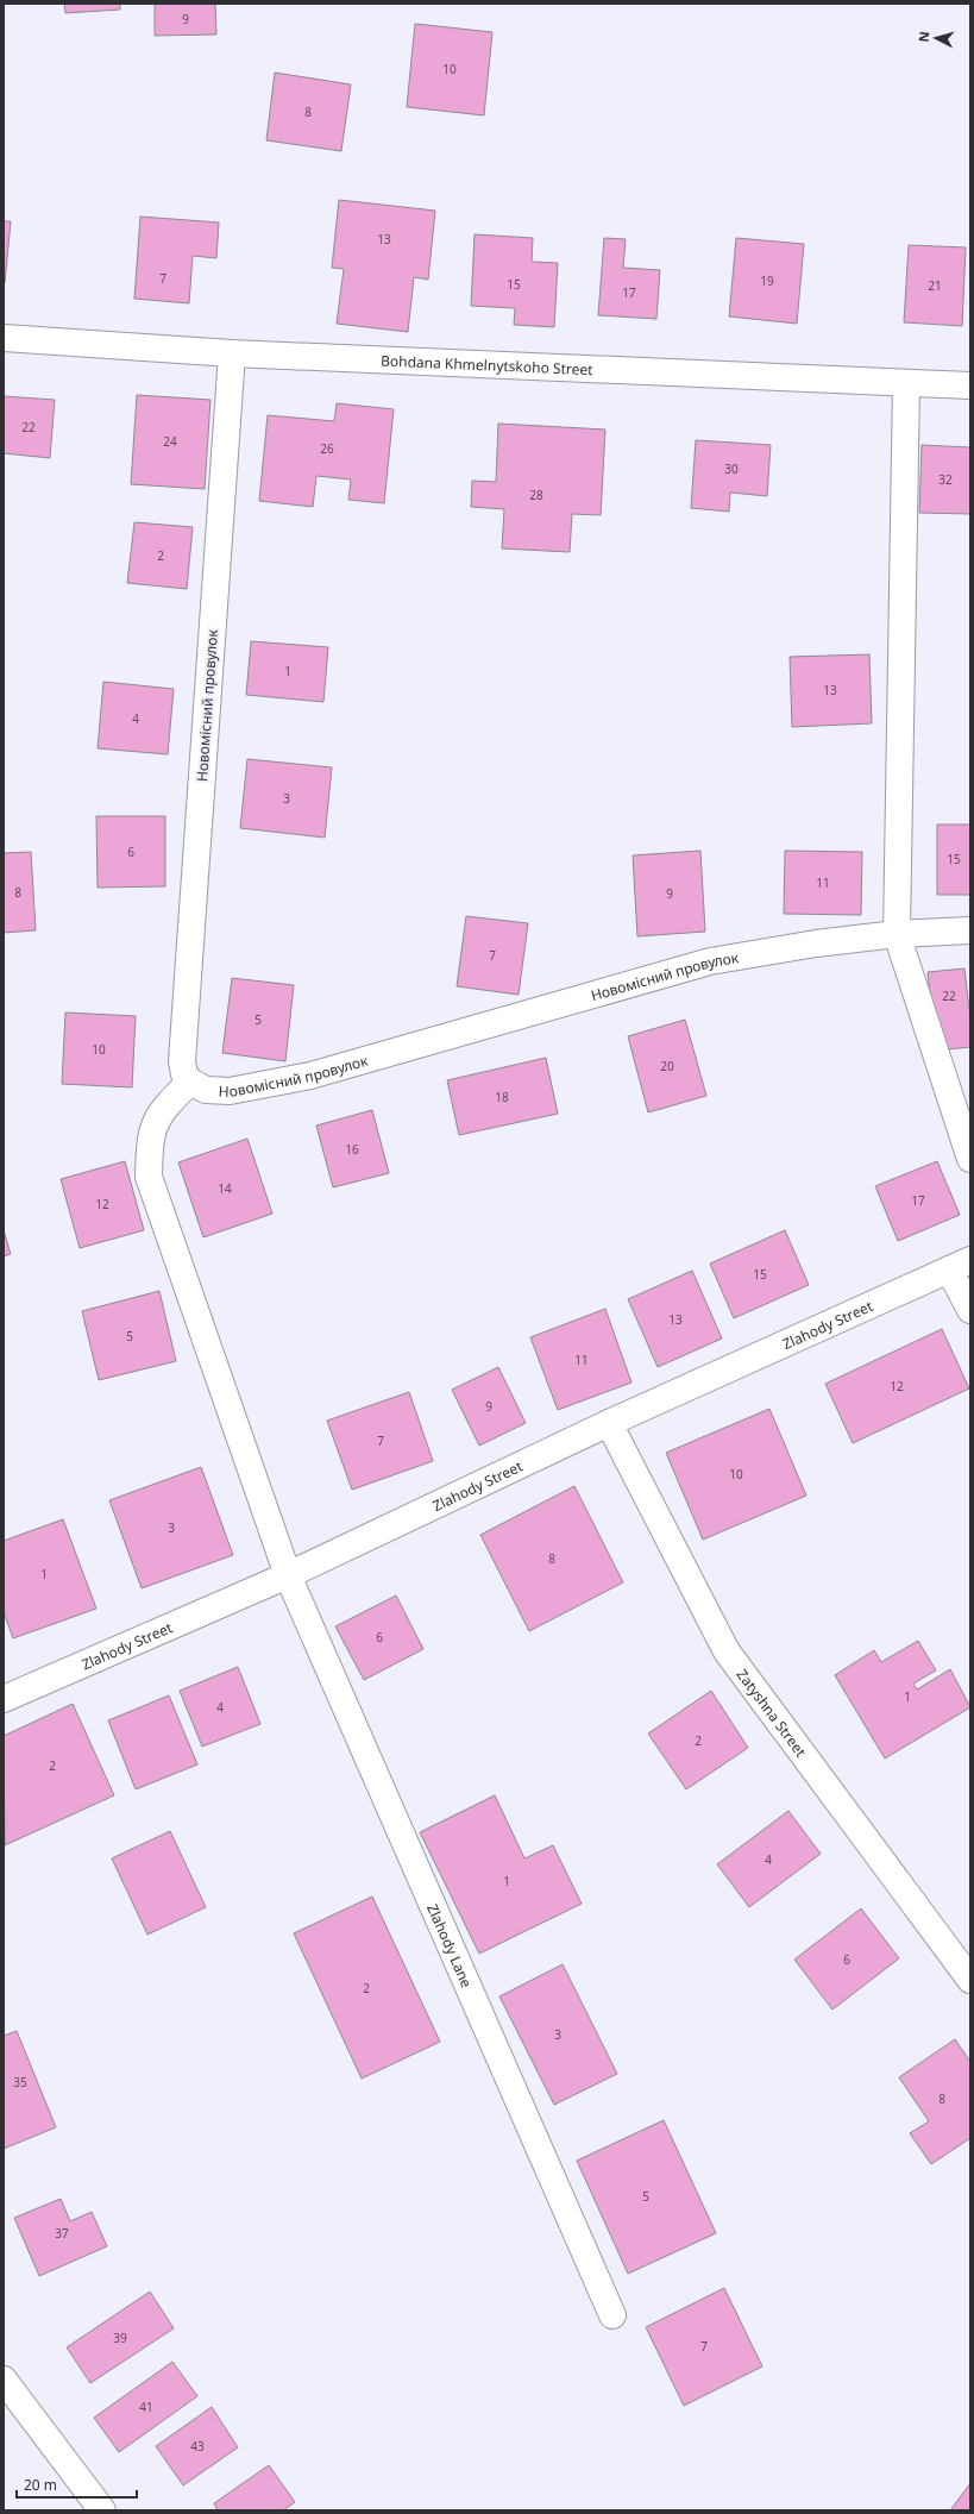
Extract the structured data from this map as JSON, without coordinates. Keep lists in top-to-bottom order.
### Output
{
  "streets": {
    "street": [
      "Bohdana Khmelnytskoho Street",
      "Новомісний провулок",
      "Zlahody Street",
      "Zatyshna Street",
      "Zlahody Lane"
    ]
  },
  "crossings": [
    ["Bohdana Khmelnytskoho Street", "Новомісний провулок"],
    ["Новомісний провулок", "Zlahody Lane"],
    ["Zlahody Street", "Zatyshna Street"],
    ["Zlahody Street", "Zlahody Lane"]
  ],
  "house_numbers": [
    "9",
    "10",
    "8",
    "13",
    "7",
    "19",
    "15",
    "21",
    "17",
    "22",
    "24",
    "26",
    "30",
    "32",
    "28",
    "2",
    "1",
    "13",
    "4",
    "3",
    "6",
    "15",
    "11",
    "8",
    "9",
    "7",
    "22",
    "5",
    "10",
    "20",
    "18",
    "16",
    "14",
    "17",
    "12",
    "15",
    "13",
    "5",
    "11",
    "12",
    "9",
    "7",
    "10",
    "3",
    "8",
    "1",
    "6",
    "1",
    "4",
    "2",
    "2",
    "4",
    "1",
    "6",
    "2",
    "3",
    "35",
    "8",
    "5",
    "37",
    "39",
    "7",
    "41",
    "43"
  ],
  "scale_bar": "20 m",
  "north": "left"
}
